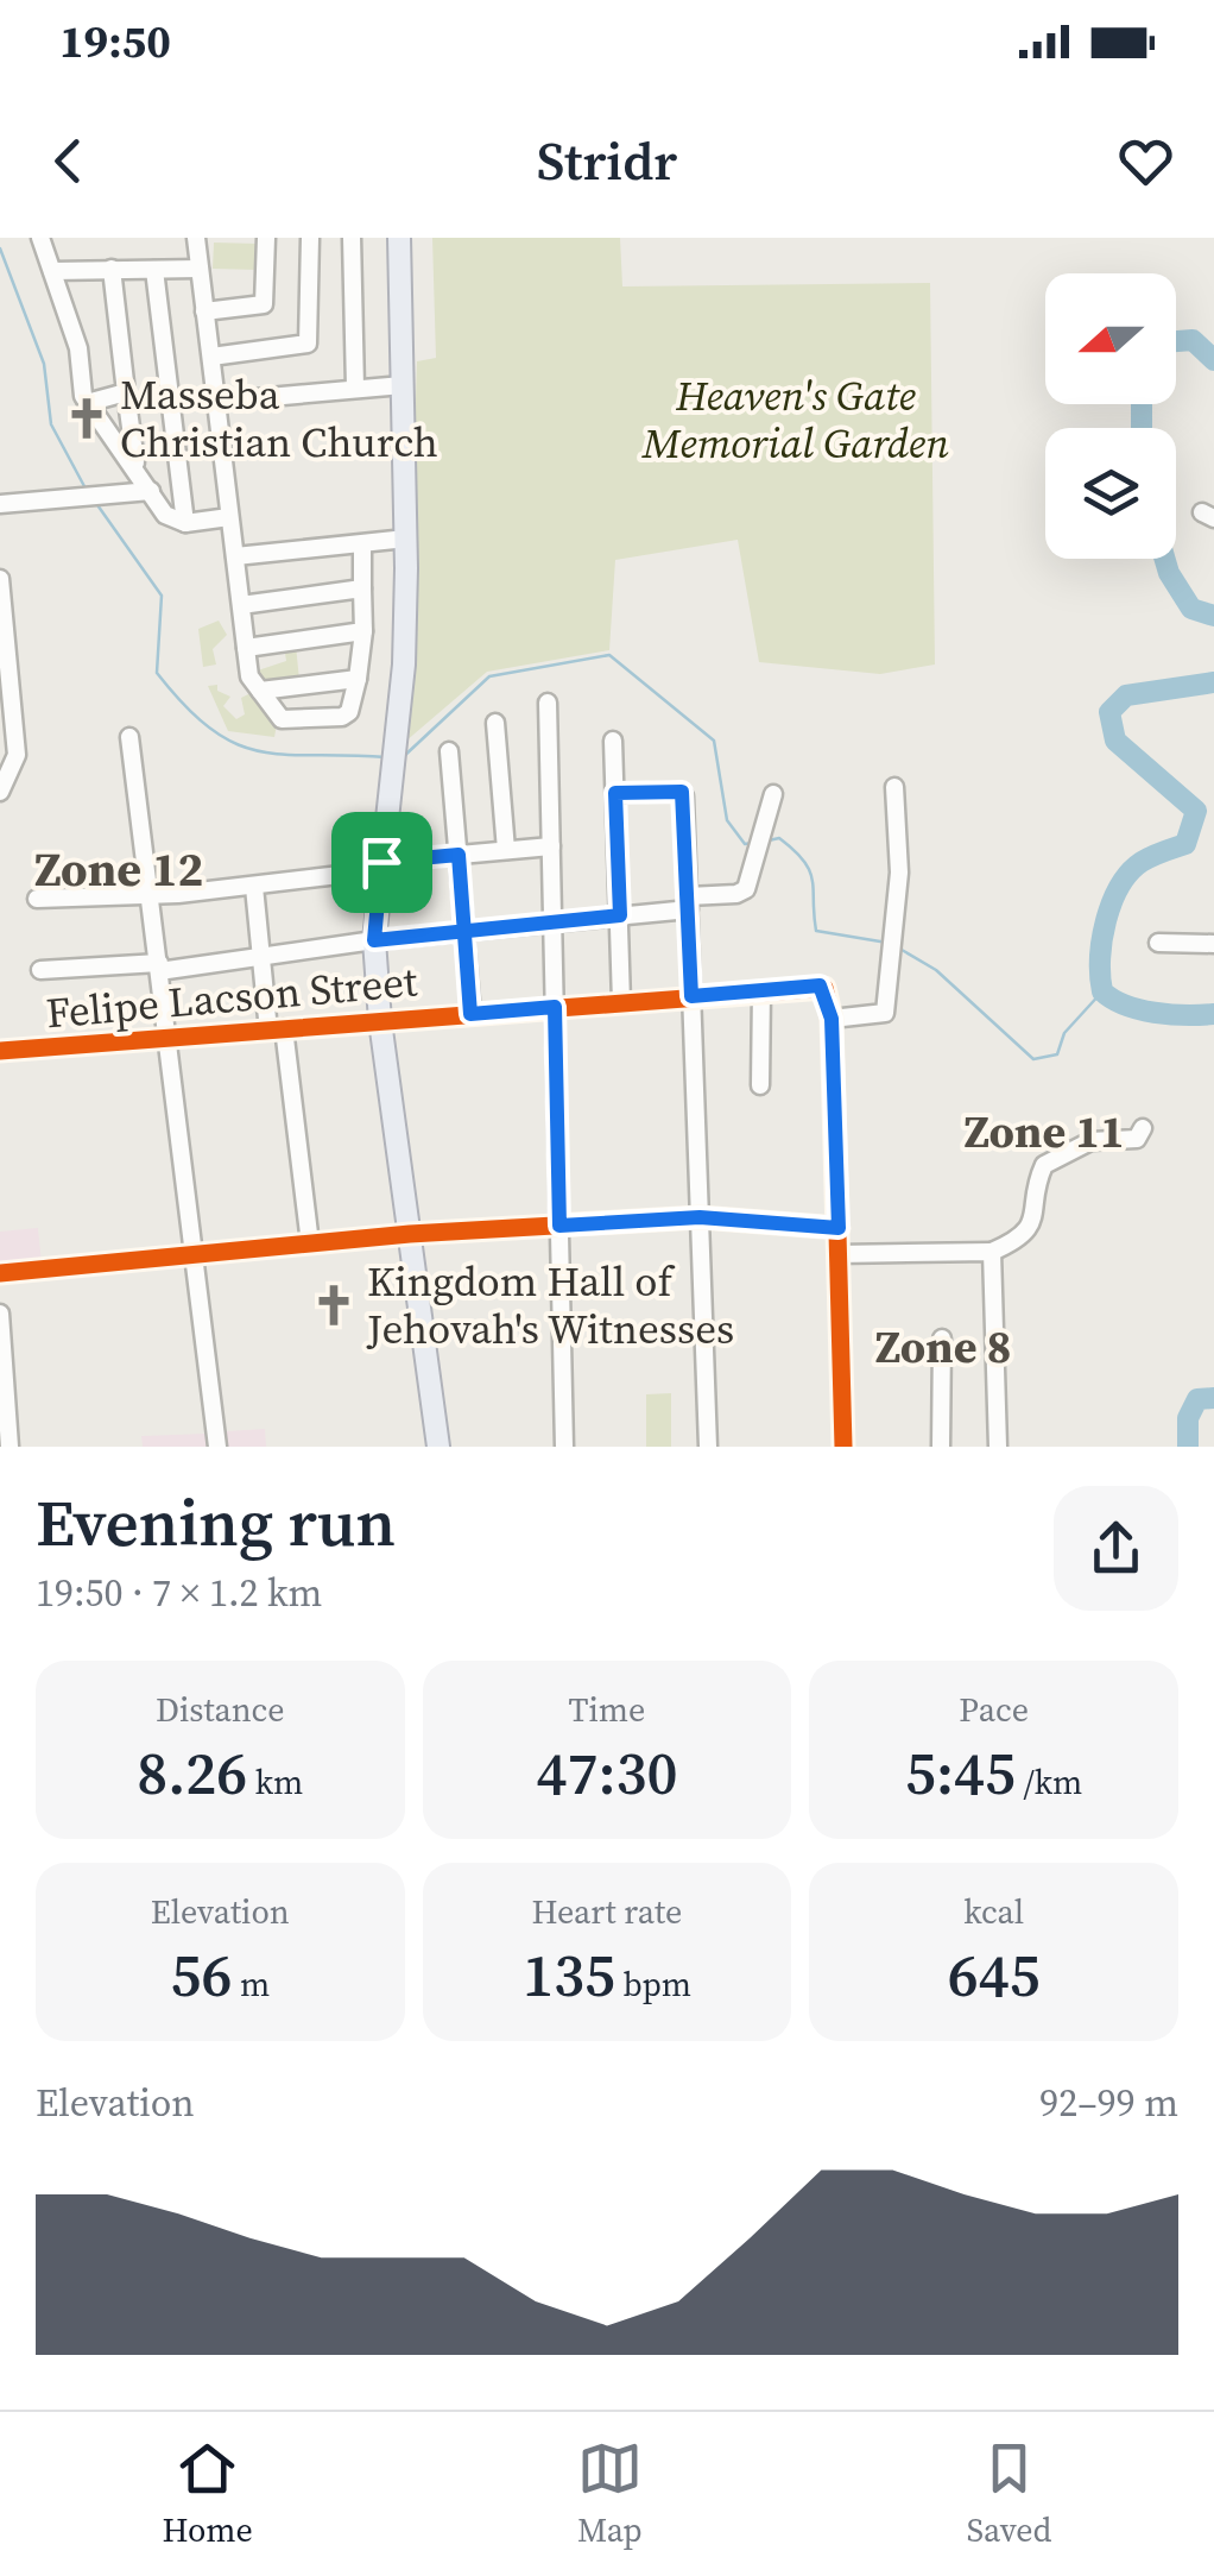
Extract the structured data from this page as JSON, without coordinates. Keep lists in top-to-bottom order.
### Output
{
  "streets": {
    "street": ["Felipe Lacson Street"]
  },
  "districts": ["Zone 12", "Zone 11", "Zone 8"],
  "parks": ["Heaven's Gate Memorial Garden"],
  "places": {
    "church": ["Masseba Christian Church", "Kingdom Hall of Jehovah's Witnesses"]
  },
  "north": "left",
  "page": {
    "status": "19:50",
    "header": "Stridr",
    "heading": ["Evening run", "19:50 · 7 × 1.2 km"],
    "stats": [
      ["Distance", "8.26 km"],
      ["Time", "47:30"],
      ["Pace", "5:45 /km"],
      ["Elevation", "56 m"],
      ["Heart rate", "135 bpm"],
      ["kcal", "645"]
    ],
    "chart": ["Elevation", "92–99 m"],
    "tabs": ["Home", "Map", "Saved"]
  }
}
